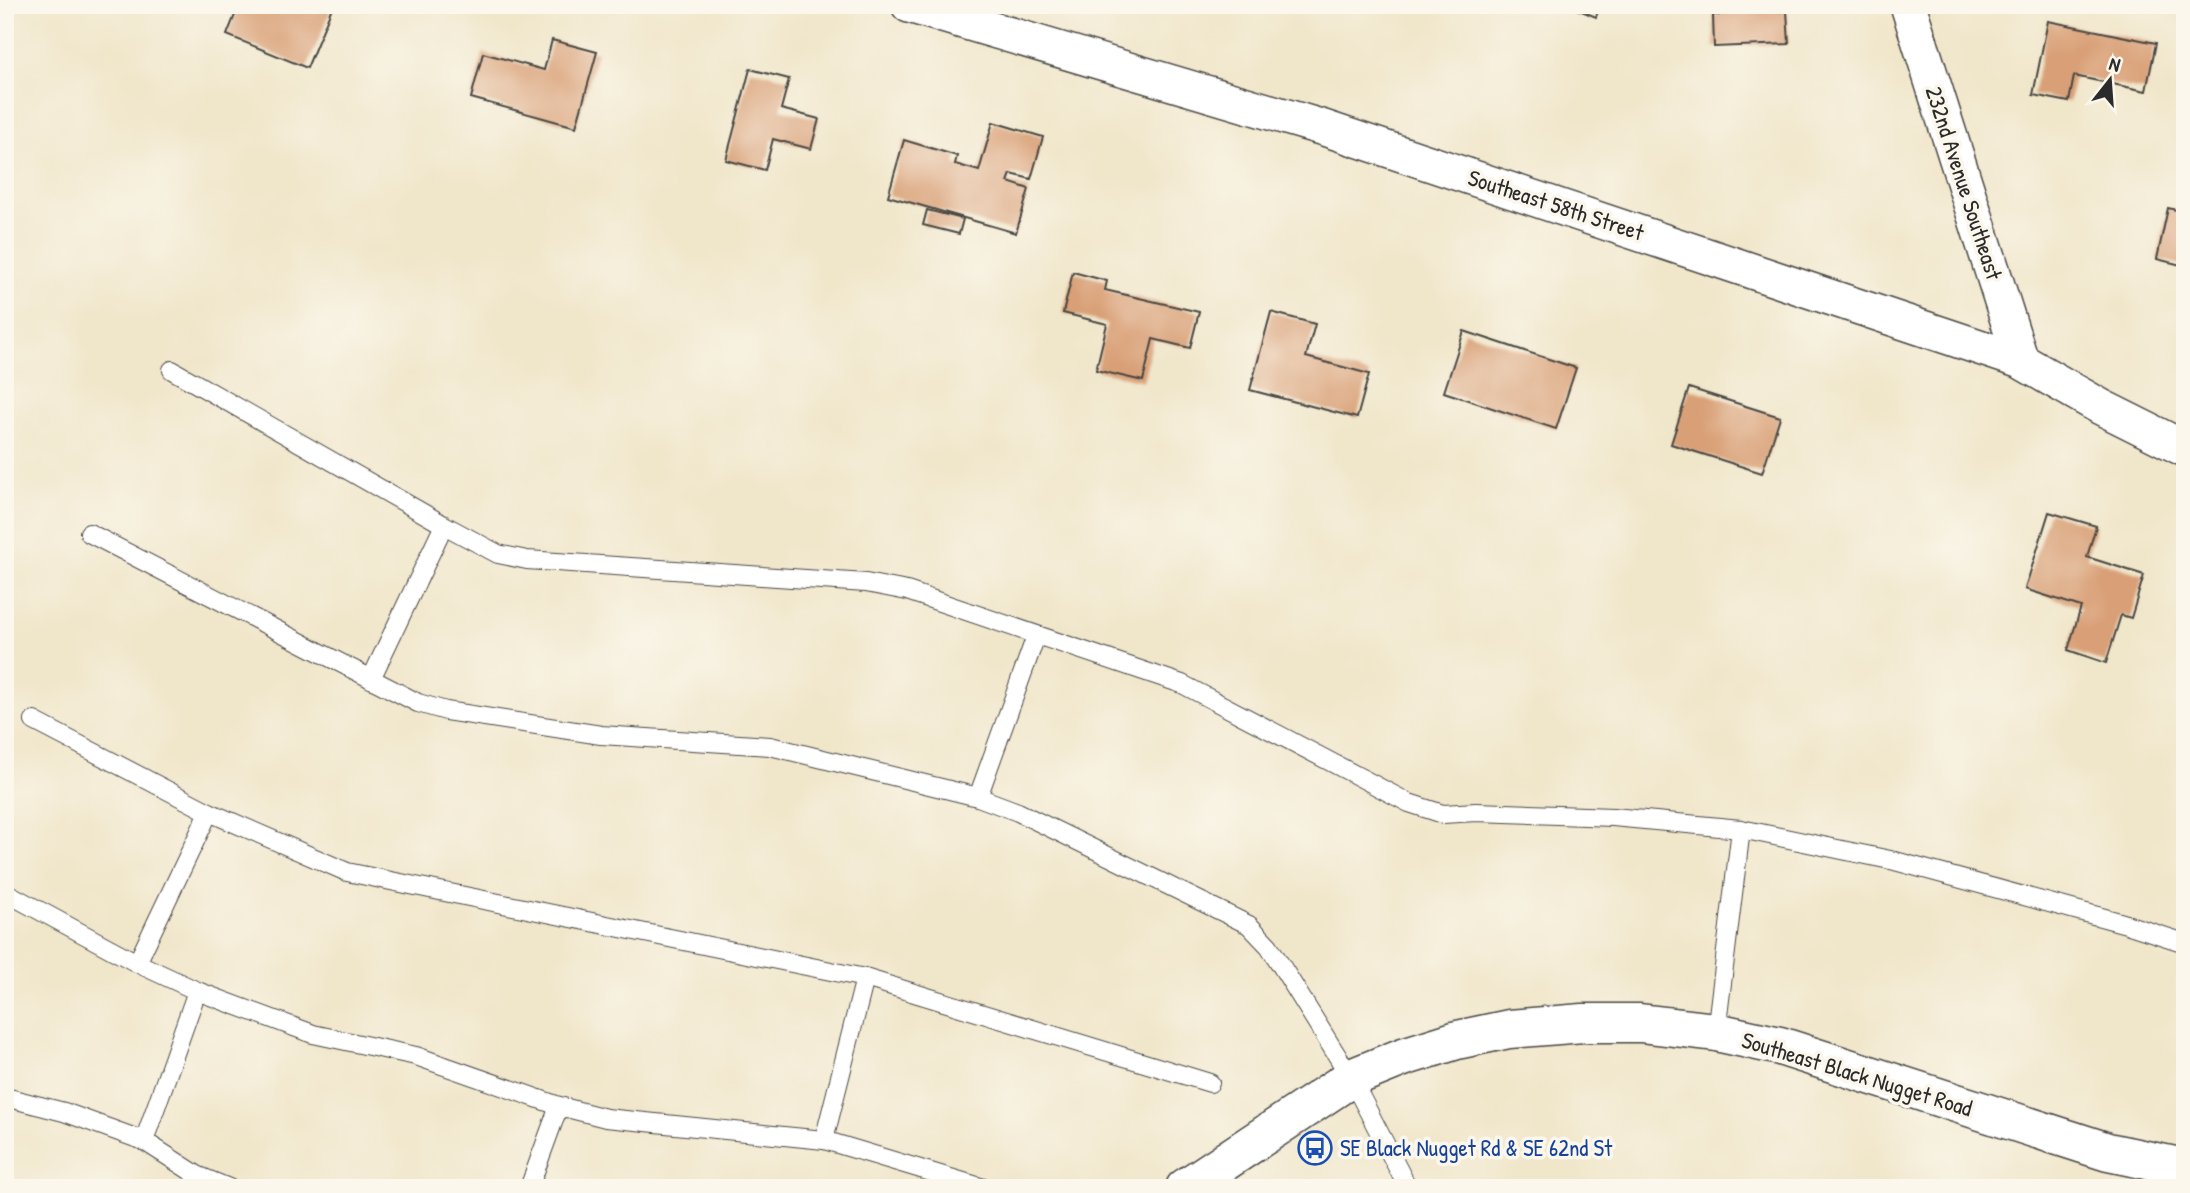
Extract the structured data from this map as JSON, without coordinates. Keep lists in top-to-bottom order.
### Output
{
  "streets": {
    "street": ["232nd Avenue Southeast", "Southeast 58th Street", "Southeast Black Nugget Road"]
  },
  "crossings": [
    ["232nd Avenue Southeast", "Southeast 58th Street"]
  ],
  "places": {
    "bus stop": ["SE Black Nugget Rd & SE 62nd St"]
  },
  "north": "top"
}
